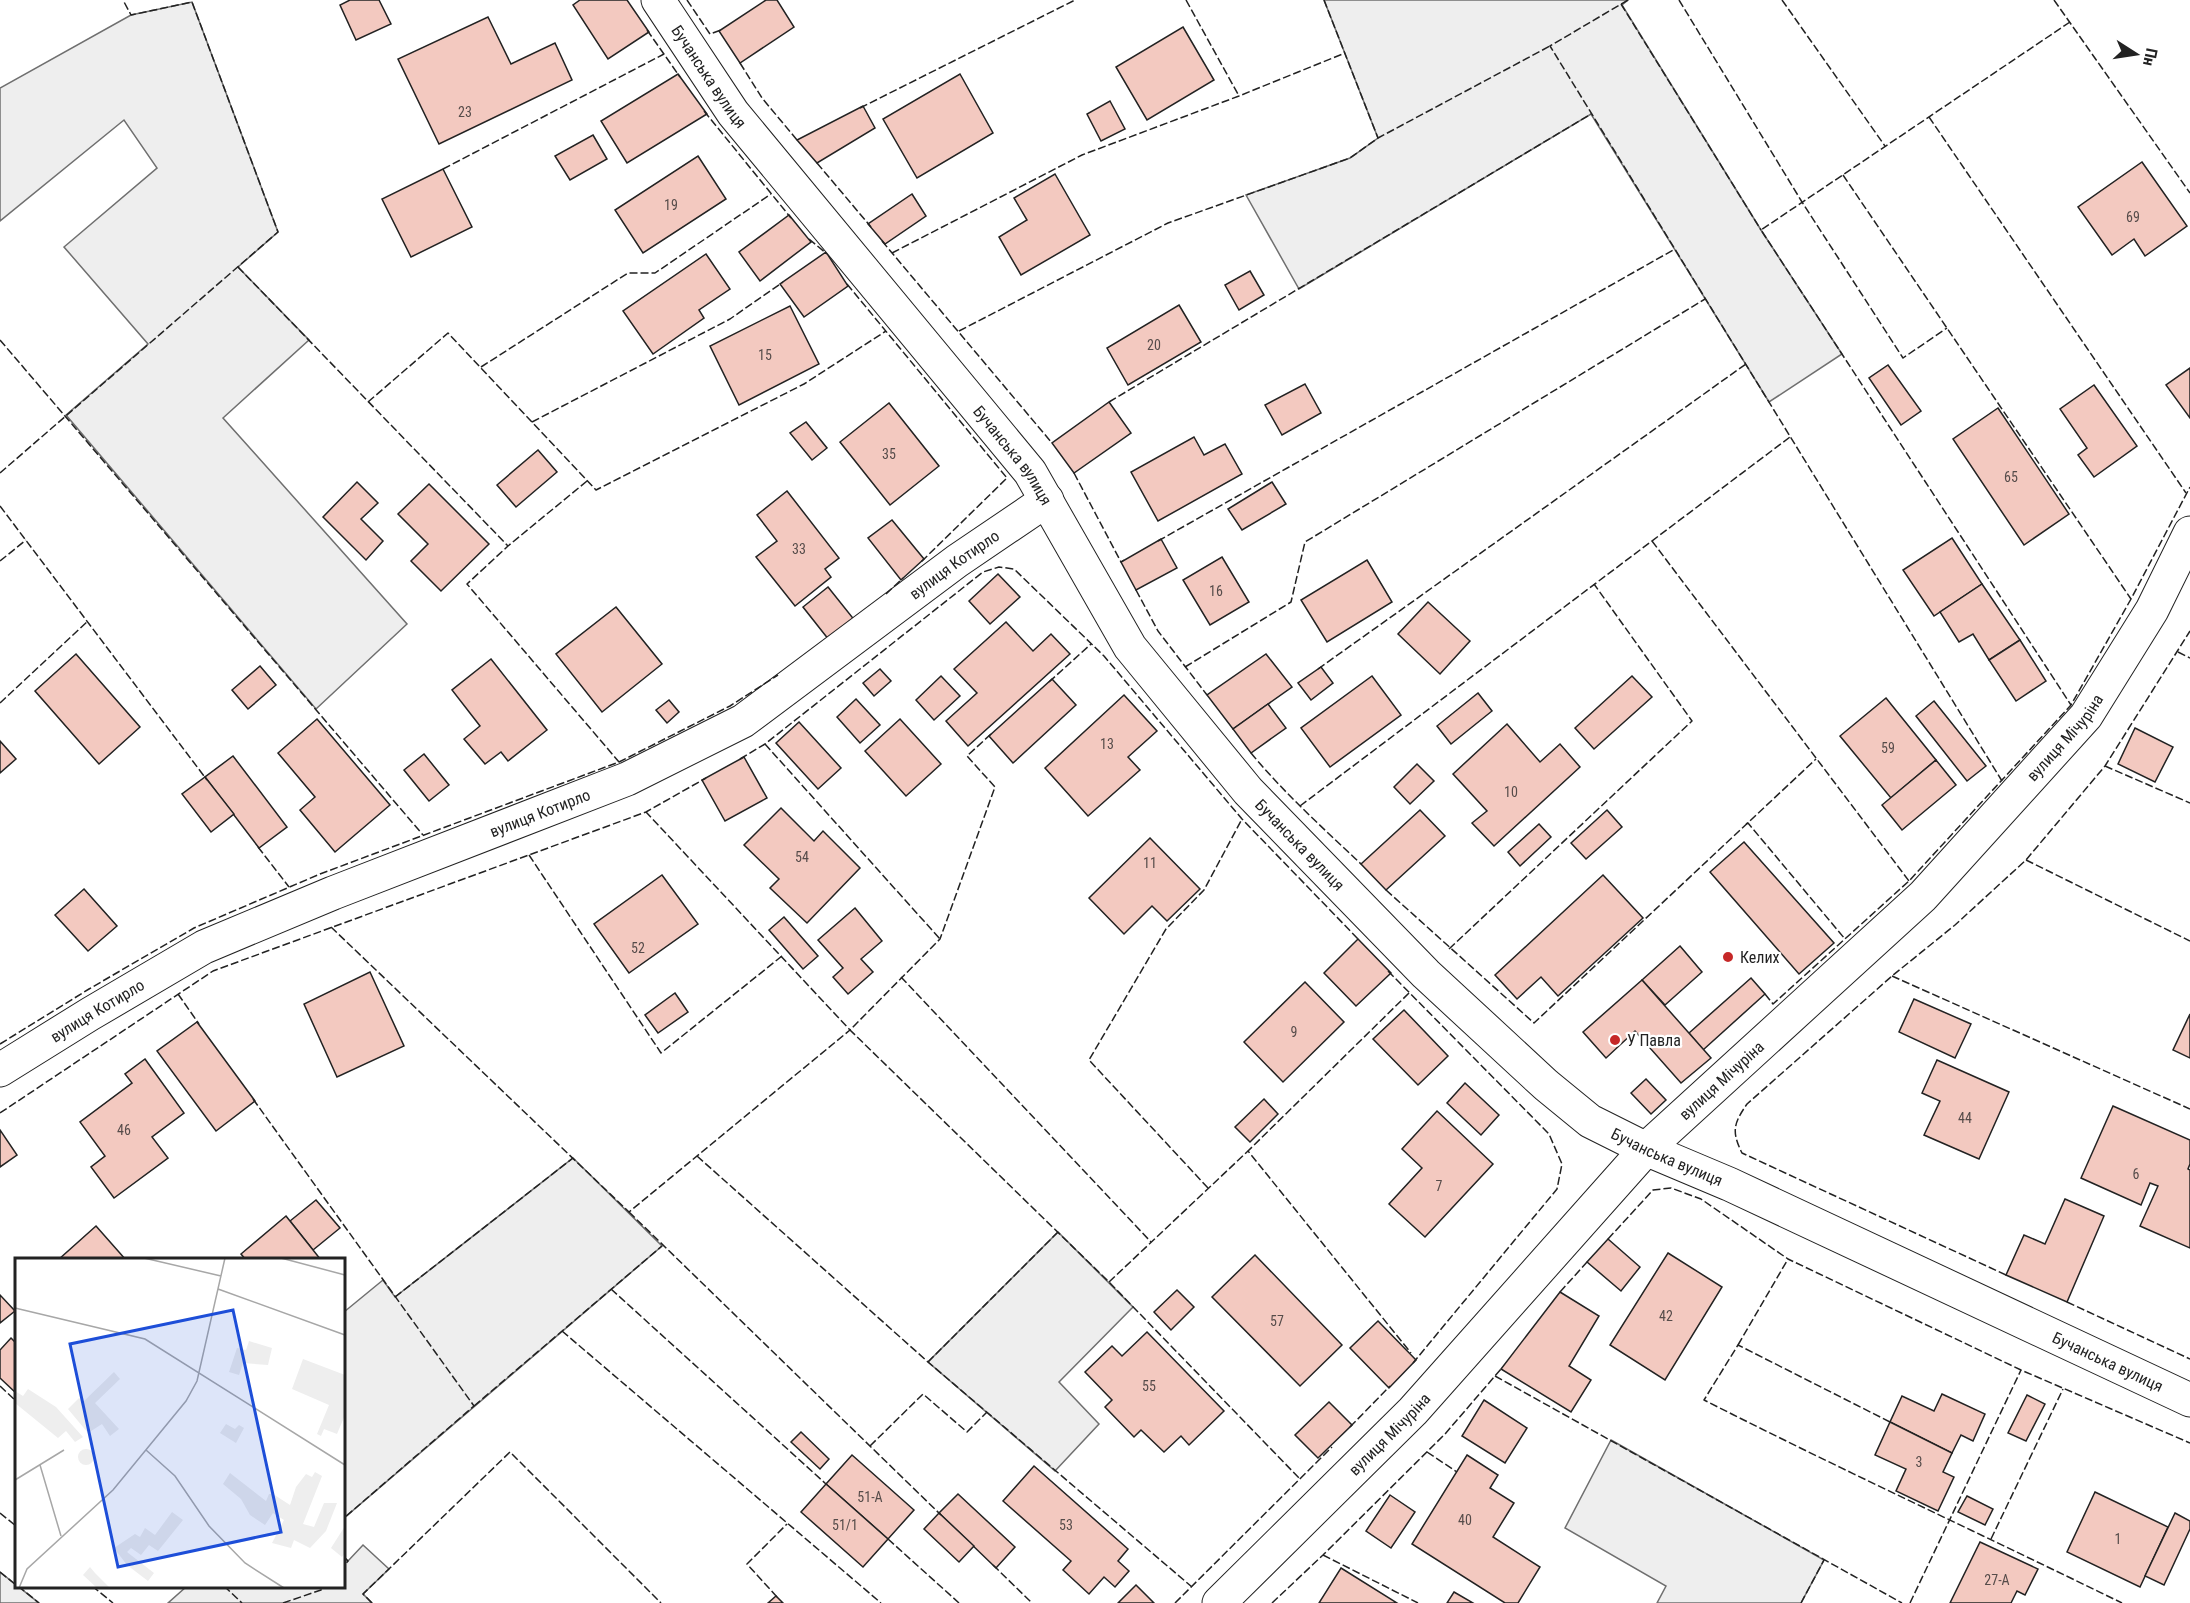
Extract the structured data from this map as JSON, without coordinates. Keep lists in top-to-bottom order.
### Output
{
  "streets": {
    "street": ["Бучанська вулиця", "вулиця Котирло", "вулиця Мічуріна"]
  },
  "crossings": [
    ["Бучанська вулиця", "вулиця Котирло"],
    ["Бучанська вулиця", "вулиця Мічуріна"]
  ],
  "places": ["Келих", "У Павла"],
  "house_numbers": [
    "23",
    "19",
    "69",
    "20",
    "15",
    "35",
    "65",
    "33",
    "16",
    "13",
    "59",
    "10",
    "54",
    "11",
    "52",
    "9",
    "44",
    "46",
    "6",
    "7",
    "42",
    "57",
    "55",
    "3",
    "51-А",
    "40",
    "51/1",
    "53",
    "1",
    "27-А"
  ],
  "north": "right"
}
